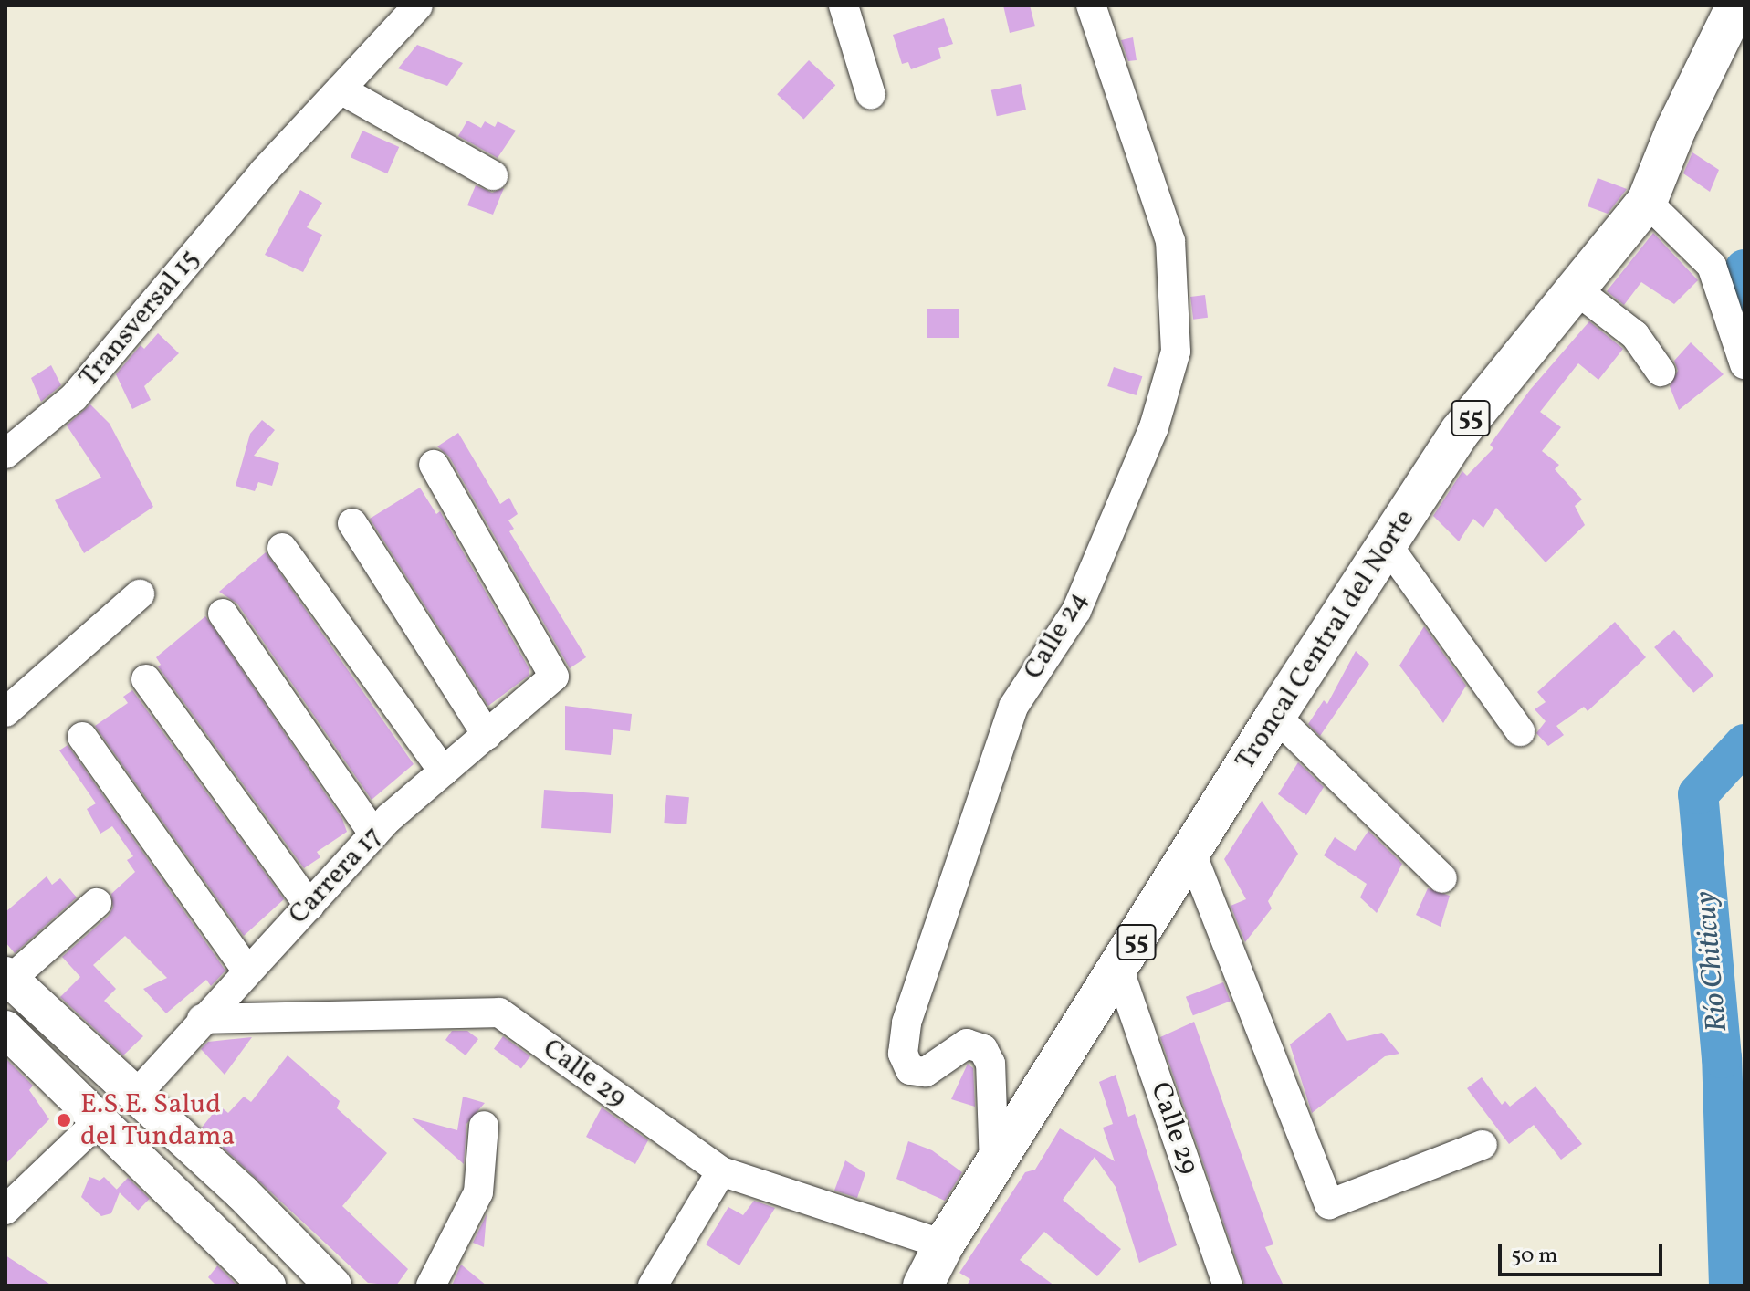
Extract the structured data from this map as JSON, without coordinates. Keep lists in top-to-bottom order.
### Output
{
  "streets": {
    "highway": ["55", "Troncal Central del Norte"],
    "street": [
      "Transversal 15",
      "Calle 24",
      "Carrera 17",
      "Calle 29"
    ]
  },
  "crossings": [
    ["Calle 24", "Troncal Central del Norte"],
    ["Troncal Central del Norte", "Calle 29"],
    ["Carrera 17", "Calle 29"]
  ],
  "water": ["Río Chiticuy"],
  "places": ["E.S.E. Salud del Tundama"],
  "scale_bar": "50 m"
}
